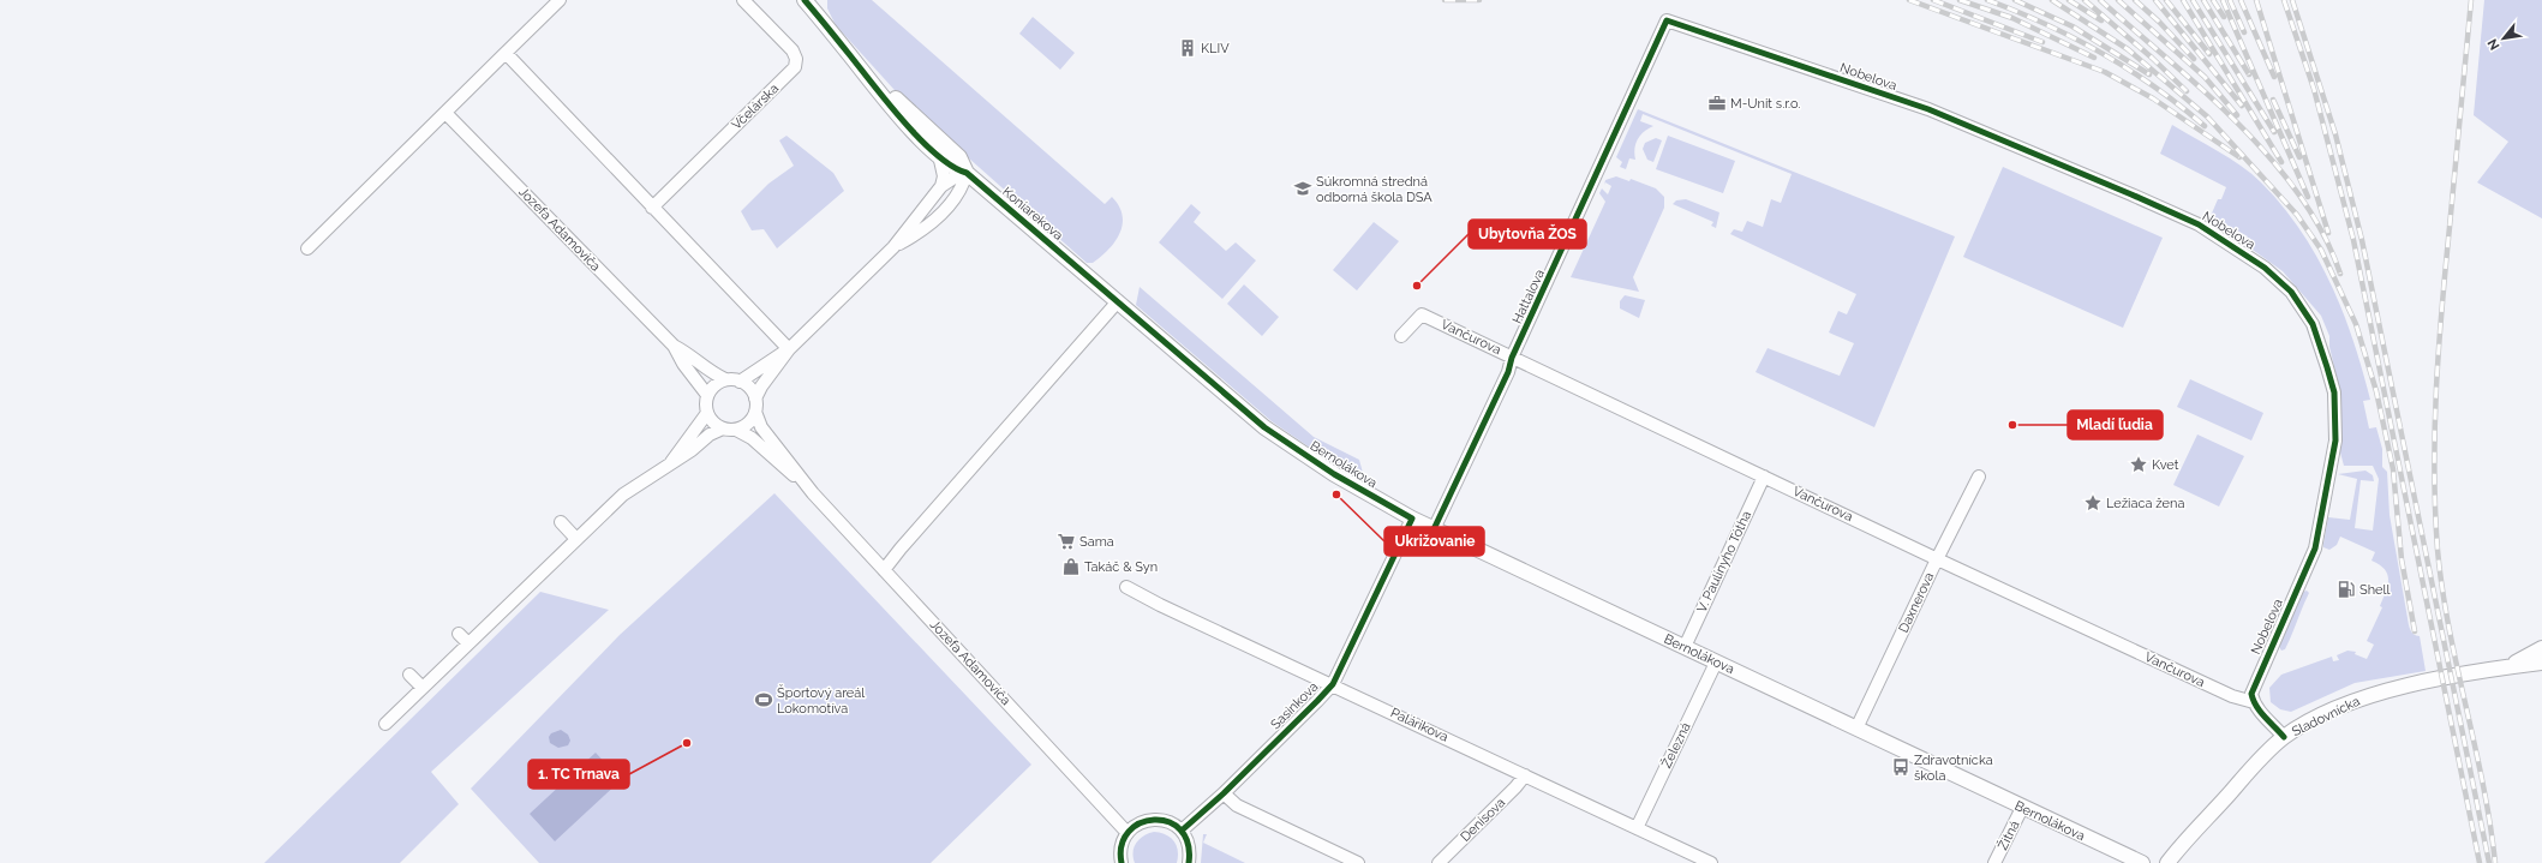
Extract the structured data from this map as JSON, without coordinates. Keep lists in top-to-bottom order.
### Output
{
  "streets": {
    "street": [
      "Nobelova",
      "Včelárska",
      "Koniarekova",
      "Jozefa Adamoviča",
      "Hattalova",
      "Vančurova",
      "Bernolákova",
      "V. Paulínyho Tótha",
      "Daxnerova",
      "Sasinkova",
      "Sladovnícka",
      "Palárikova",
      "Železná",
      "Denisova",
      "Žitná"
    ]
  },
  "crossings": [
    ["Nobelova", "Hattalova"],
    ["Nobelova", "Vančurova"],
    ["Koniarekova", "Bernolákova"],
    ["Hattalova", "Vančurova"],
    ["Hattalova", "Bernolákova"],
    ["Vančurova", "V. Paulínyho Tótha"],
    ["Vančurova", "Daxnerova"],
    ["Bernolákova", "V. Paulínyho Tótha"],
    ["Bernolákova", "Daxnerova"],
    ["Bernolákova", "Sasinkova"],
    ["Bernolákova", "Železná"],
    ["Bernolákova", "Žitná"],
    ["Sasinkova", "Palárikova"],
    ["Palárikova", "Železná"],
    ["Palárikova", "Denisova"]
  ],
  "places": {
    "building": ["KLIV"],
    "office": ["M-Unit s.r.o."],
    "school or university": ["Súkromná stredná odborná škola DSA"],
    "other": [
      "Ubytovňa ŽOS",
      "Mladí ľudia",
      "Ukrižovanie",
      "1. TC Trnava"
    ],
    "place": ["Kvet", "Ležiaca žena"],
    "supermarket": ["Sama"],
    "shop": ["Takáč & Syn"],
    "fuel station": ["Shell"],
    "sports": ["Športový areál Lokomotíva"],
    "bus stop": ["Zdravotnícka škola"]
  },
  "north": "bottom left"
}
